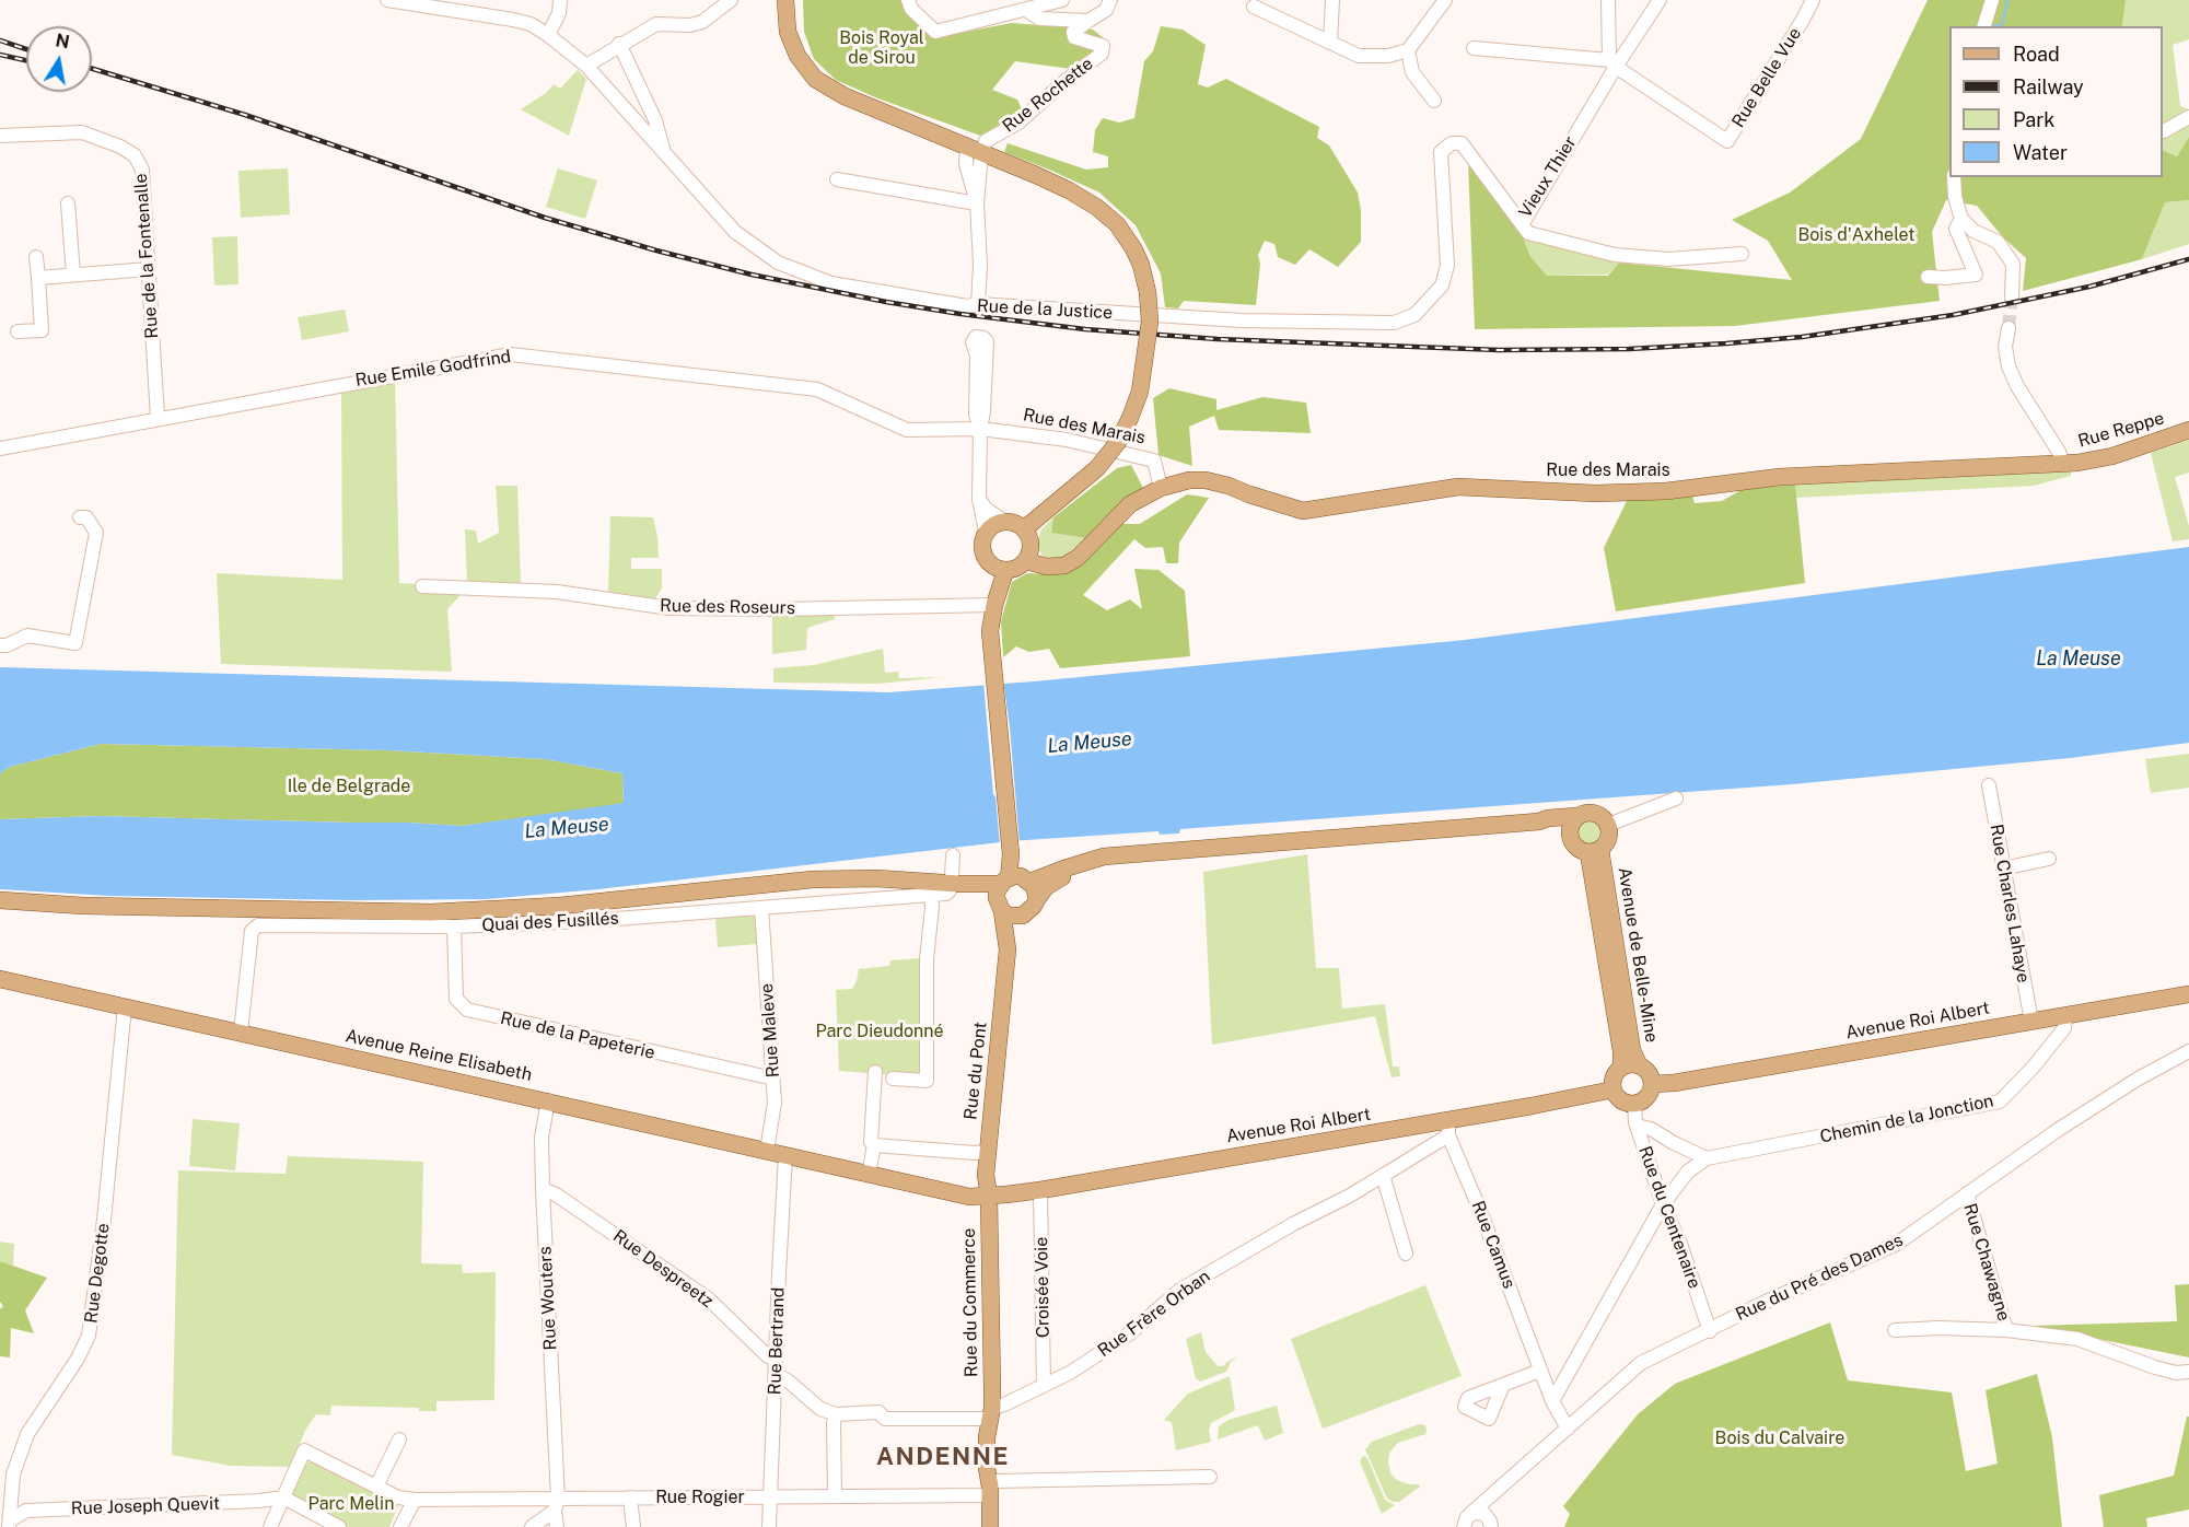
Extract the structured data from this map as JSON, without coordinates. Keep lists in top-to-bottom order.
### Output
{
  "streets": {
    "main road": [
      "Rue des Marais",
      "Rue Reppe",
      "Avenue de Belle-Mine",
      "Avenue Roi Albert",
      "Avenue Reine Elisabeth",
      "Rue du Pont",
      "Rue du Commerce"
    ],
    "street": [
      "Rue Belle Vue",
      "Rue Rochette",
      "Vieux Thier",
      "Rue de la Fontenalle",
      "Rue de la Justice",
      "Rue Emile Godfrind",
      "Rue des Roseurs",
      "Rue Charles Lahaye",
      "Quai des Fusillés",
      "Rue Maleve",
      "Rue de la Papeterie",
      "Chemin de la Jonction",
      "Rue du Centenaire",
      "Rue Camus",
      "Rue Chawagne",
      "Rue Despreetz",
      "Rue Degotte",
      "Rue du Pré des Dames",
      "Croisée Voie",
      "Rue Wouters",
      "Rue Frère Orban",
      "Rue Bertrand",
      "Rue Rogier",
      "Rue Joseph Quevit"
    ]
  },
  "crossings": [
    ["Rue Belle Vue", "Vieux Thier"],
    ["Vieux Thier", "Rue de la Justice"],
    ["Rue de la Fontenalle", "Rue Emile Godfrind"],
    ["Rue Emile Godfrind", "Rue des Marais"],
    ["Rue des Marais", "Rue Reppe"],
    ["Rue Charles Lahaye", "Avenue Roi Albert"],
    ["Quai des Fusillés", "Rue Maleve"],
    ["Quai des Fusillés", "Rue de la Papeterie"],
    ["Quai des Fusillés", "Avenue Reine Elisabeth"],
    ["Avenue de Belle-Mine", "Avenue Roi Albert"],
    ["Avenue de Belle-Mine", "Rue du Centenaire"],
    ["Avenue Roi Albert", "Avenue Reine Elisabeth"],
    ["Avenue Roi Albert", "Rue du Pont"],
    ["Avenue Roi Albert", "Chemin de la Jonction"],
    ["Avenue Roi Albert", "Rue du Centenaire"],
    ["Avenue Roi Albert", "Rue Camus"],
    ["Avenue Roi Albert", "Croisée Voie"],
    ["Avenue Roi Albert", "Rue du Commerce"],
    ["Avenue Roi Albert", "Rue Frère Orban"],
    ["Rue Maleve", "Rue de la Papeterie"],
    ["Rue Maleve", "Avenue Reine Elisabeth"],
    ["Avenue Reine Elisabeth", "Rue du Pont"],
    ["Avenue Reine Elisabeth", "Rue Degotte"],
    ["Avenue Reine Elisabeth", "Rue Wouters"],
    ["Avenue Reine Elisabeth", "Rue du Commerce"],
    ["Avenue Reine Elisabeth", "Rue Bertrand"],
    ["Rue du Pont", "Rue du Commerce"],
    ["Chemin de la Jonction", "Rue du Centenaire"],
    ["Chemin de la Jonction", "Rue Camus"],
    ["Rue du Centenaire", "Rue du Pré des Dames"],
    ["Rue Camus", "Rue du Pré des Dames"],
    ["Rue Camus", "Rue Frère Orban"],
    ["Rue Chawagne", "Rue du Pré des Dames"],
    ["Rue Despreetz", "Rue Wouters"],
    ["Rue Despreetz", "Rue Bertrand"],
    ["Rue Degotte", "Rue Joseph Quevit"],
    ["Croisée Voie", "Rue Frère Orban"],
    ["Rue Wouters", "Rue Rogier"],
    ["Rue du Commerce", "Rue Frère Orban"],
    ["Rue du Commerce", "Rue Rogier"],
    ["Rue Bertrand", "Rue Rogier"],
    ["Rue Rogier", "Rue Joseph Quevit"]
  ],
  "districts": ["ANDENNE"],
  "water": ["La Meuse"],
  "parks": [
    "Bois Royal de Sirou",
    "Bois d'Axhelet",
    "Ile de Belgrade",
    "Parc Dieudonné",
    "Bois du Calvaire",
    "Parc Melin"
  ],
  "legend": [
    "Road",
    "Railway",
    "Park",
    "Water"
  ],
  "north": "top"
}
